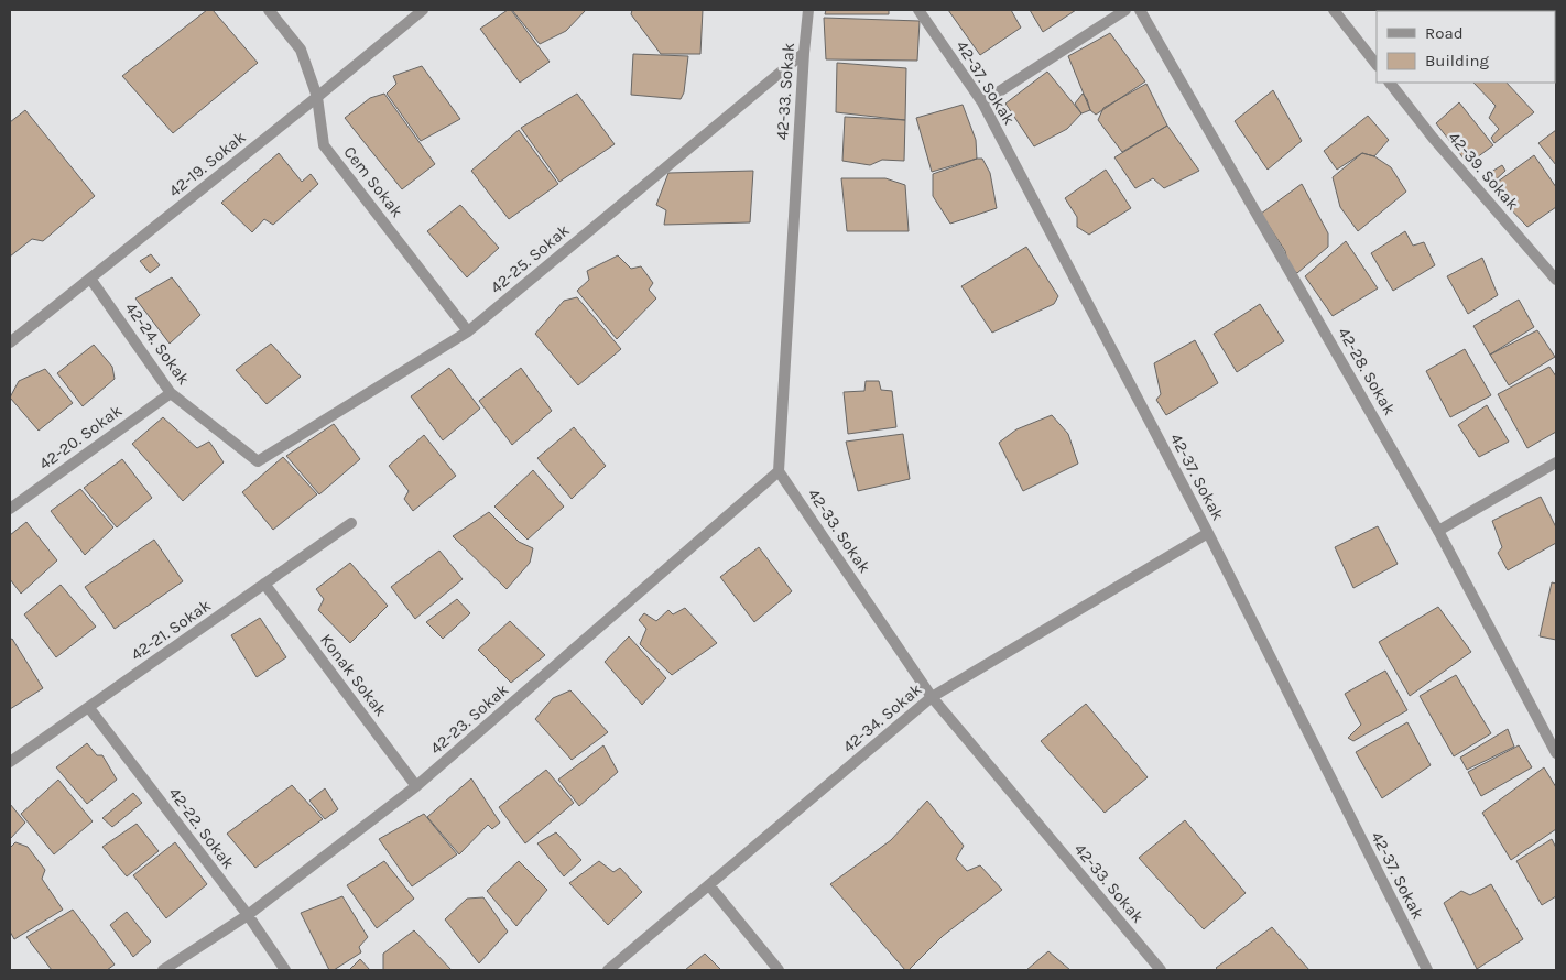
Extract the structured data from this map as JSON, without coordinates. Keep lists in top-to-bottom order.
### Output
{
  "streets": {
    "street": [
      "42-37. Sokak",
      "42-33. Sokak",
      "42-19. Sokak",
      "42-39. Sokak",
      "Cem Sokak",
      "42-25. Sokak",
      "42-24. Sokak",
      "42-28. Sokak",
      "42-20. Sokak",
      "42-21. Sokak",
      "Konak Sokak",
      "42-34. Sokak",
      "42-23. Sokak",
      "42-22. Sokak"
    ]
  },
  "crossings": [
    ["42-37. Sokak", "42-34. Sokak"],
    ["42-33. Sokak", "42-25. Sokak"],
    ["42-33. Sokak", "42-34. Sokak"],
    ["42-33. Sokak", "42-23. Sokak"],
    ["42-19. Sokak", "Cem Sokak"],
    ["42-19. Sokak", "42-24. Sokak"],
    ["Cem Sokak", "42-25. Sokak"],
    ["42-25. Sokak", "42-24. Sokak"],
    ["42-24. Sokak", "42-20. Sokak"],
    ["42-21. Sokak", "Konak Sokak"],
    ["42-21. Sokak", "42-22. Sokak"],
    ["Konak Sokak", "42-23. Sokak"],
    ["42-23. Sokak", "42-22. Sokak"]
  ],
  "legend": ["Road", "Building"]
}
